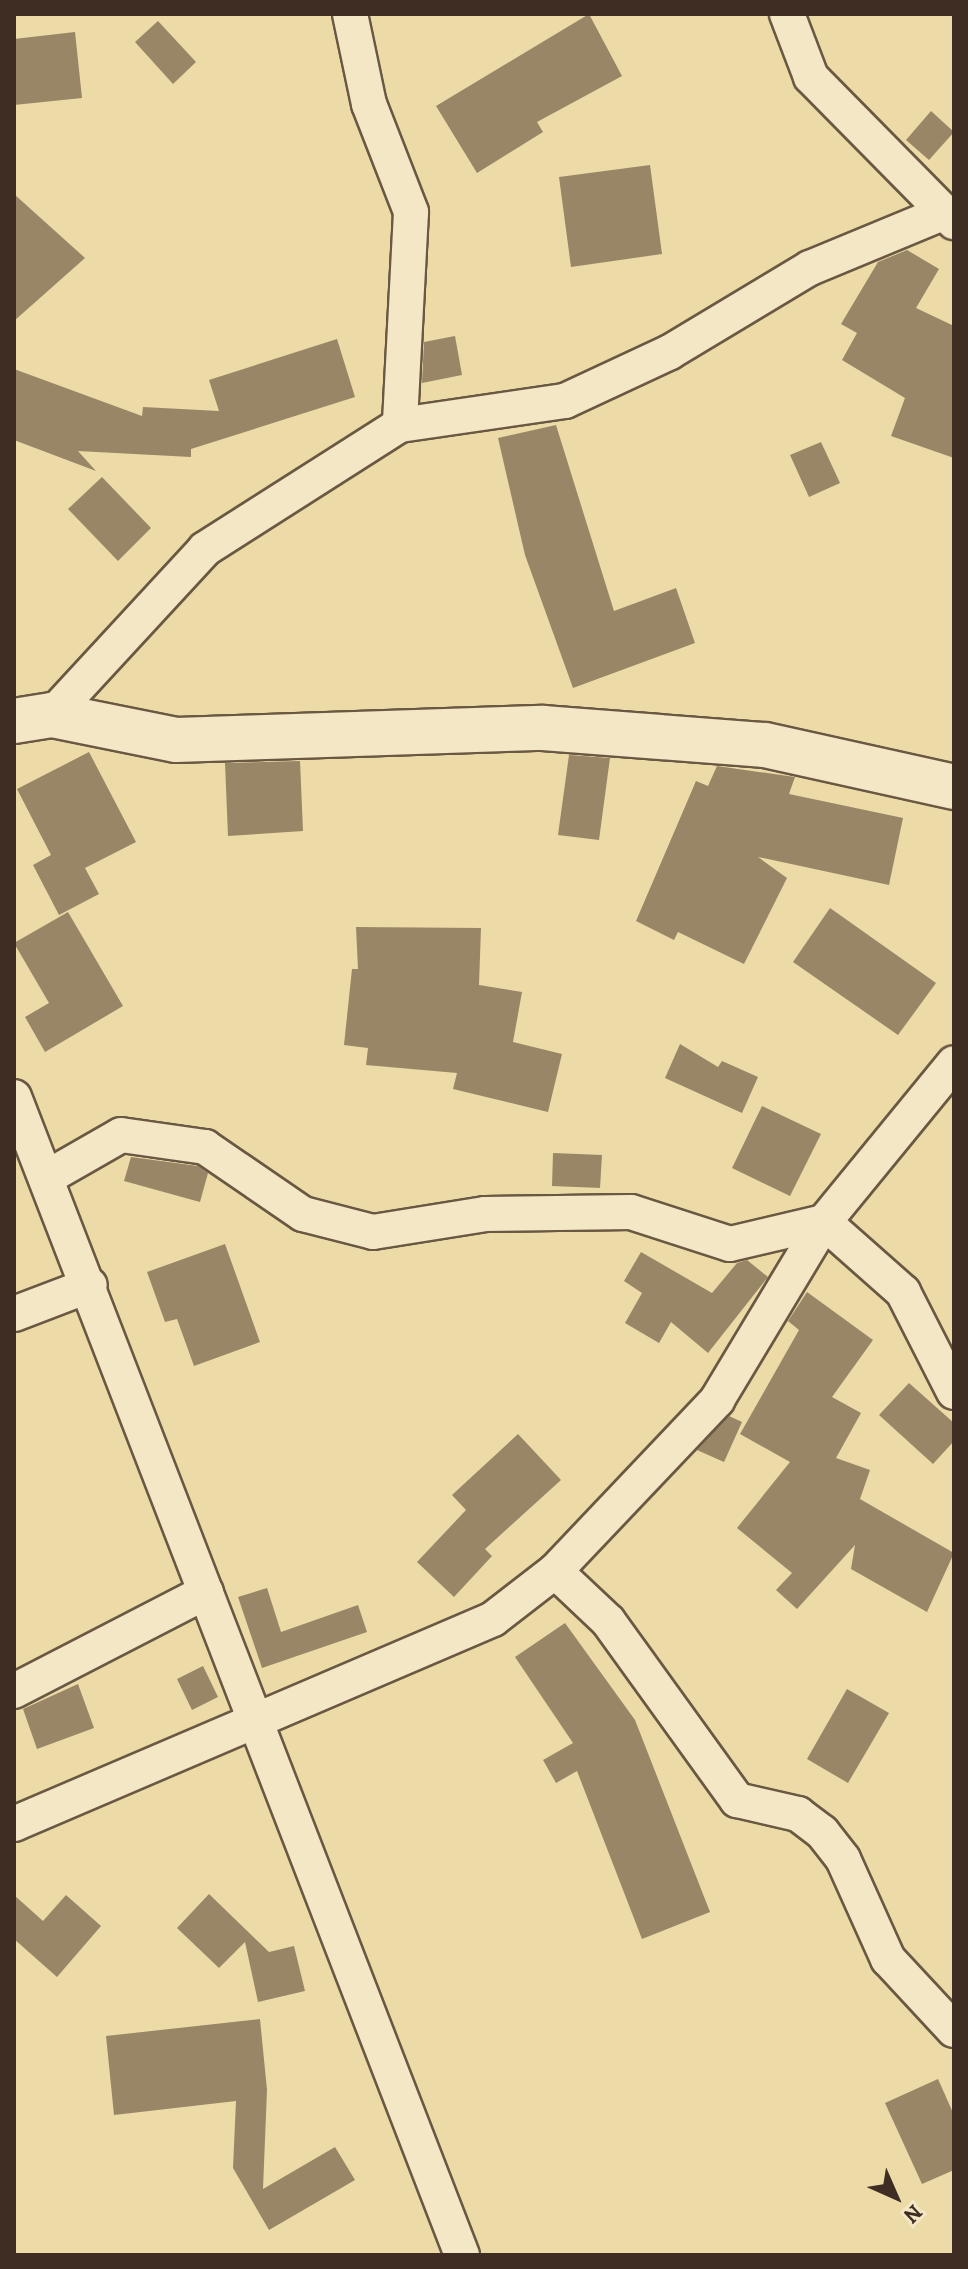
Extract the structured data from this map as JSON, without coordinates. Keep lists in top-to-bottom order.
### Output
{
  "north": "bottom right"
}
